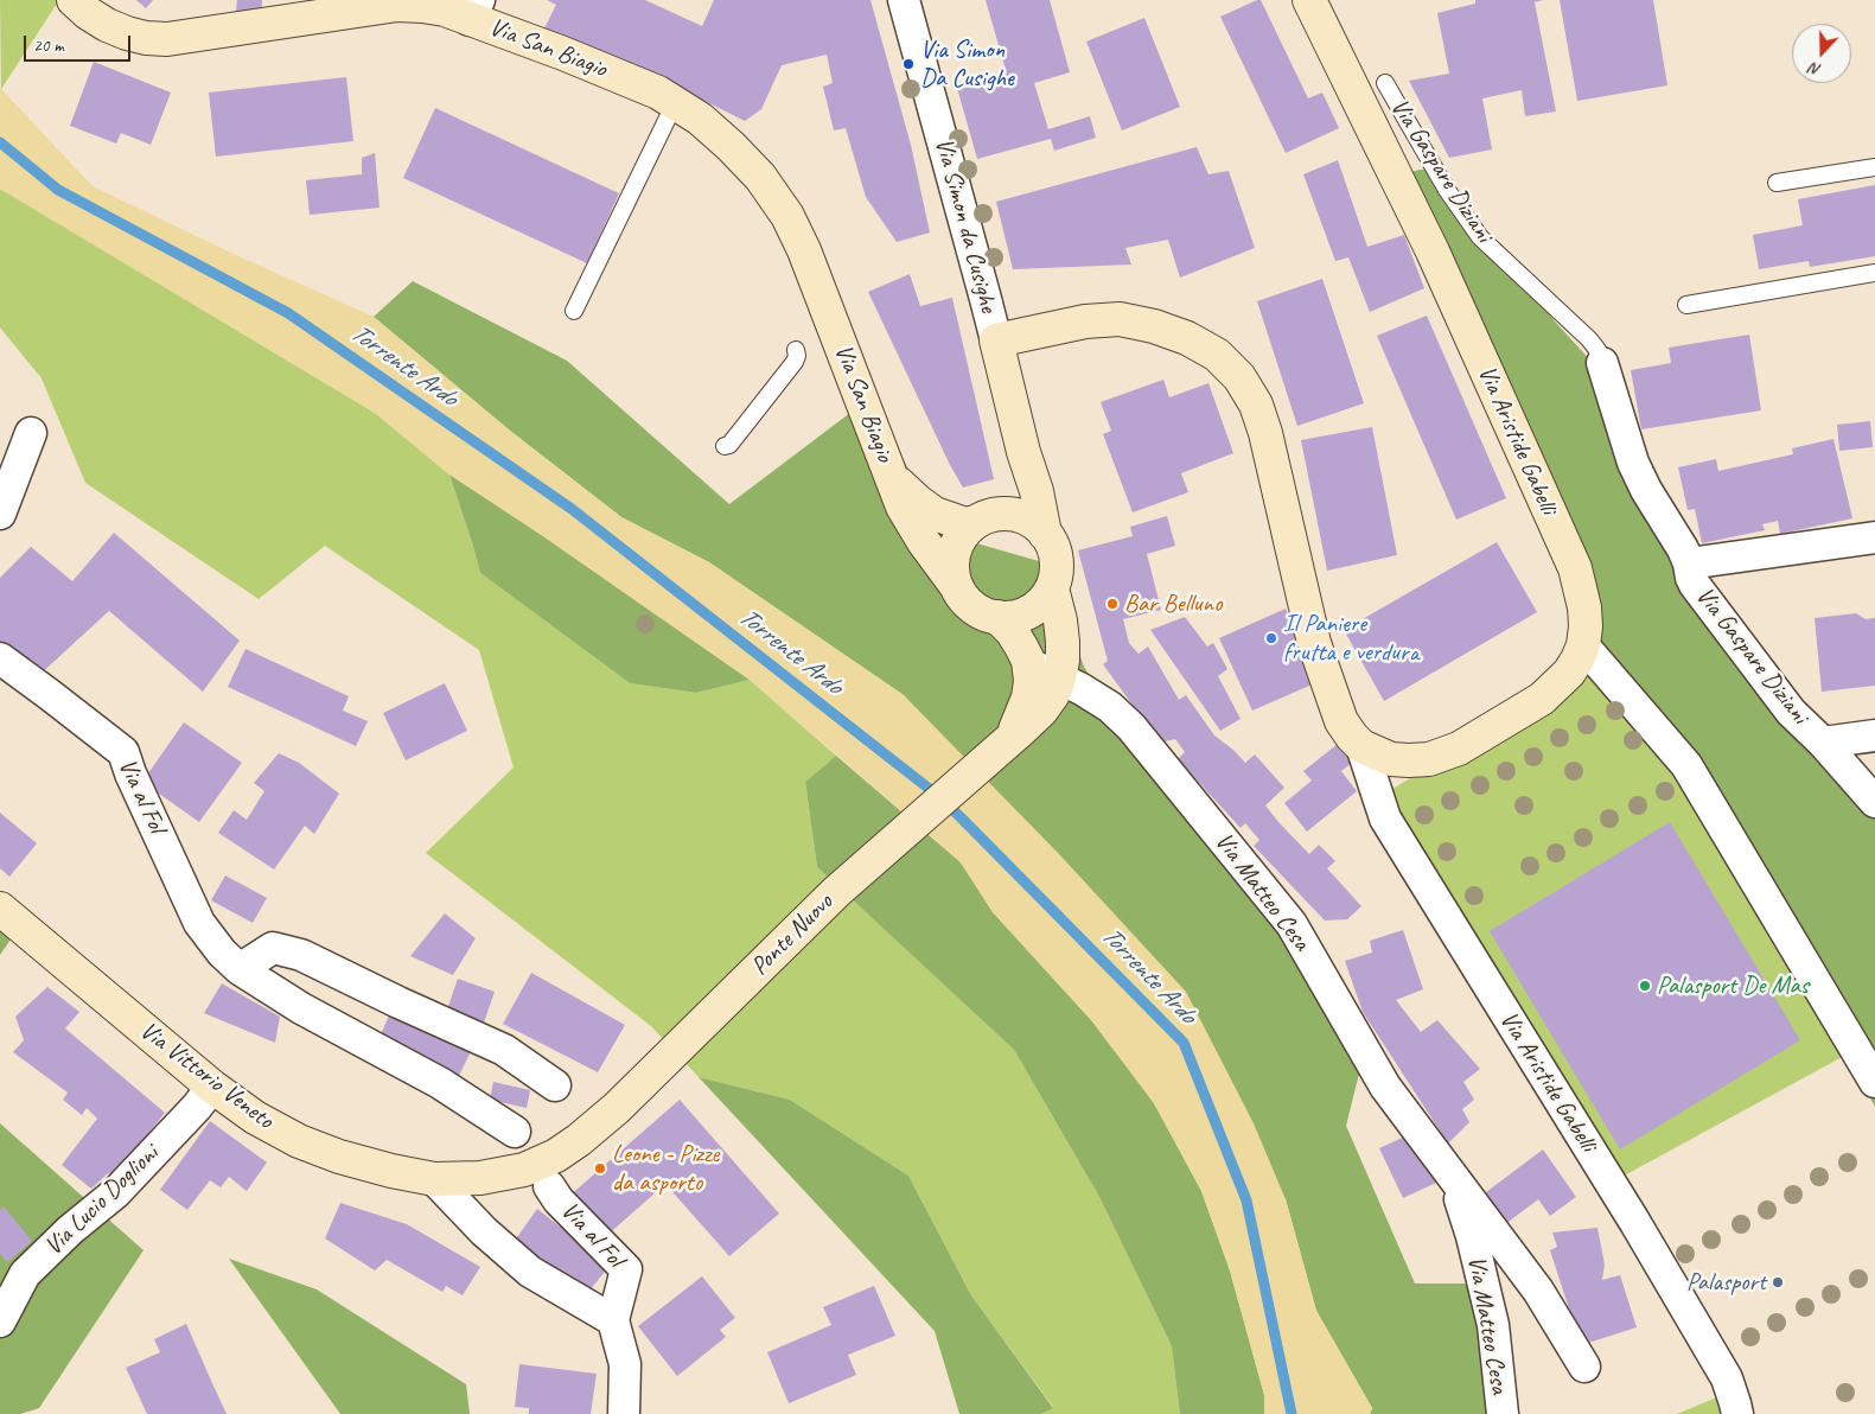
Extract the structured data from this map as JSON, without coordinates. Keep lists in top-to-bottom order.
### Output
{
  "streets": {
    "main road": [
      "Via San Biagio",
      "Via Simon da Cusighe",
      "Via Aristide Gabelli",
      "Ponte Nuovo",
      "Via Vittorio Veneto"
    ],
    "street": [
      "Via Gaspare Diziani",
      "Via al Fol",
      "Via Matteo Cesa",
      "Via Lucio Doglioni"
    ]
  },
  "crossings": [
    ["Via San Biagio", "Via Simon da Cusighe"],
    ["Via Simon da Cusighe", "Via Aristide Gabelli"],
    ["Via Simon da Cusighe", "Via Matteo Cesa"],
    ["Via Simon da Cusighe", "Ponte Nuovo"],
    ["Ponte Nuovo", "Via Vittorio Veneto"],
    ["Via Vittorio Veneto", "Via Lucio Doglioni"]
  ],
  "water": ["Torrente Ardo"],
  "places": [
    "Via Simon Da Cusighe",
    "Bar Belluno",
    "Il Paniere frutta e verdura",
    "Palasport De Mas",
    "Leone - Pizze da asporto",
    "Palasport"
  ],
  "scale_bar": "20 m",
  "north": "bottom"
}
